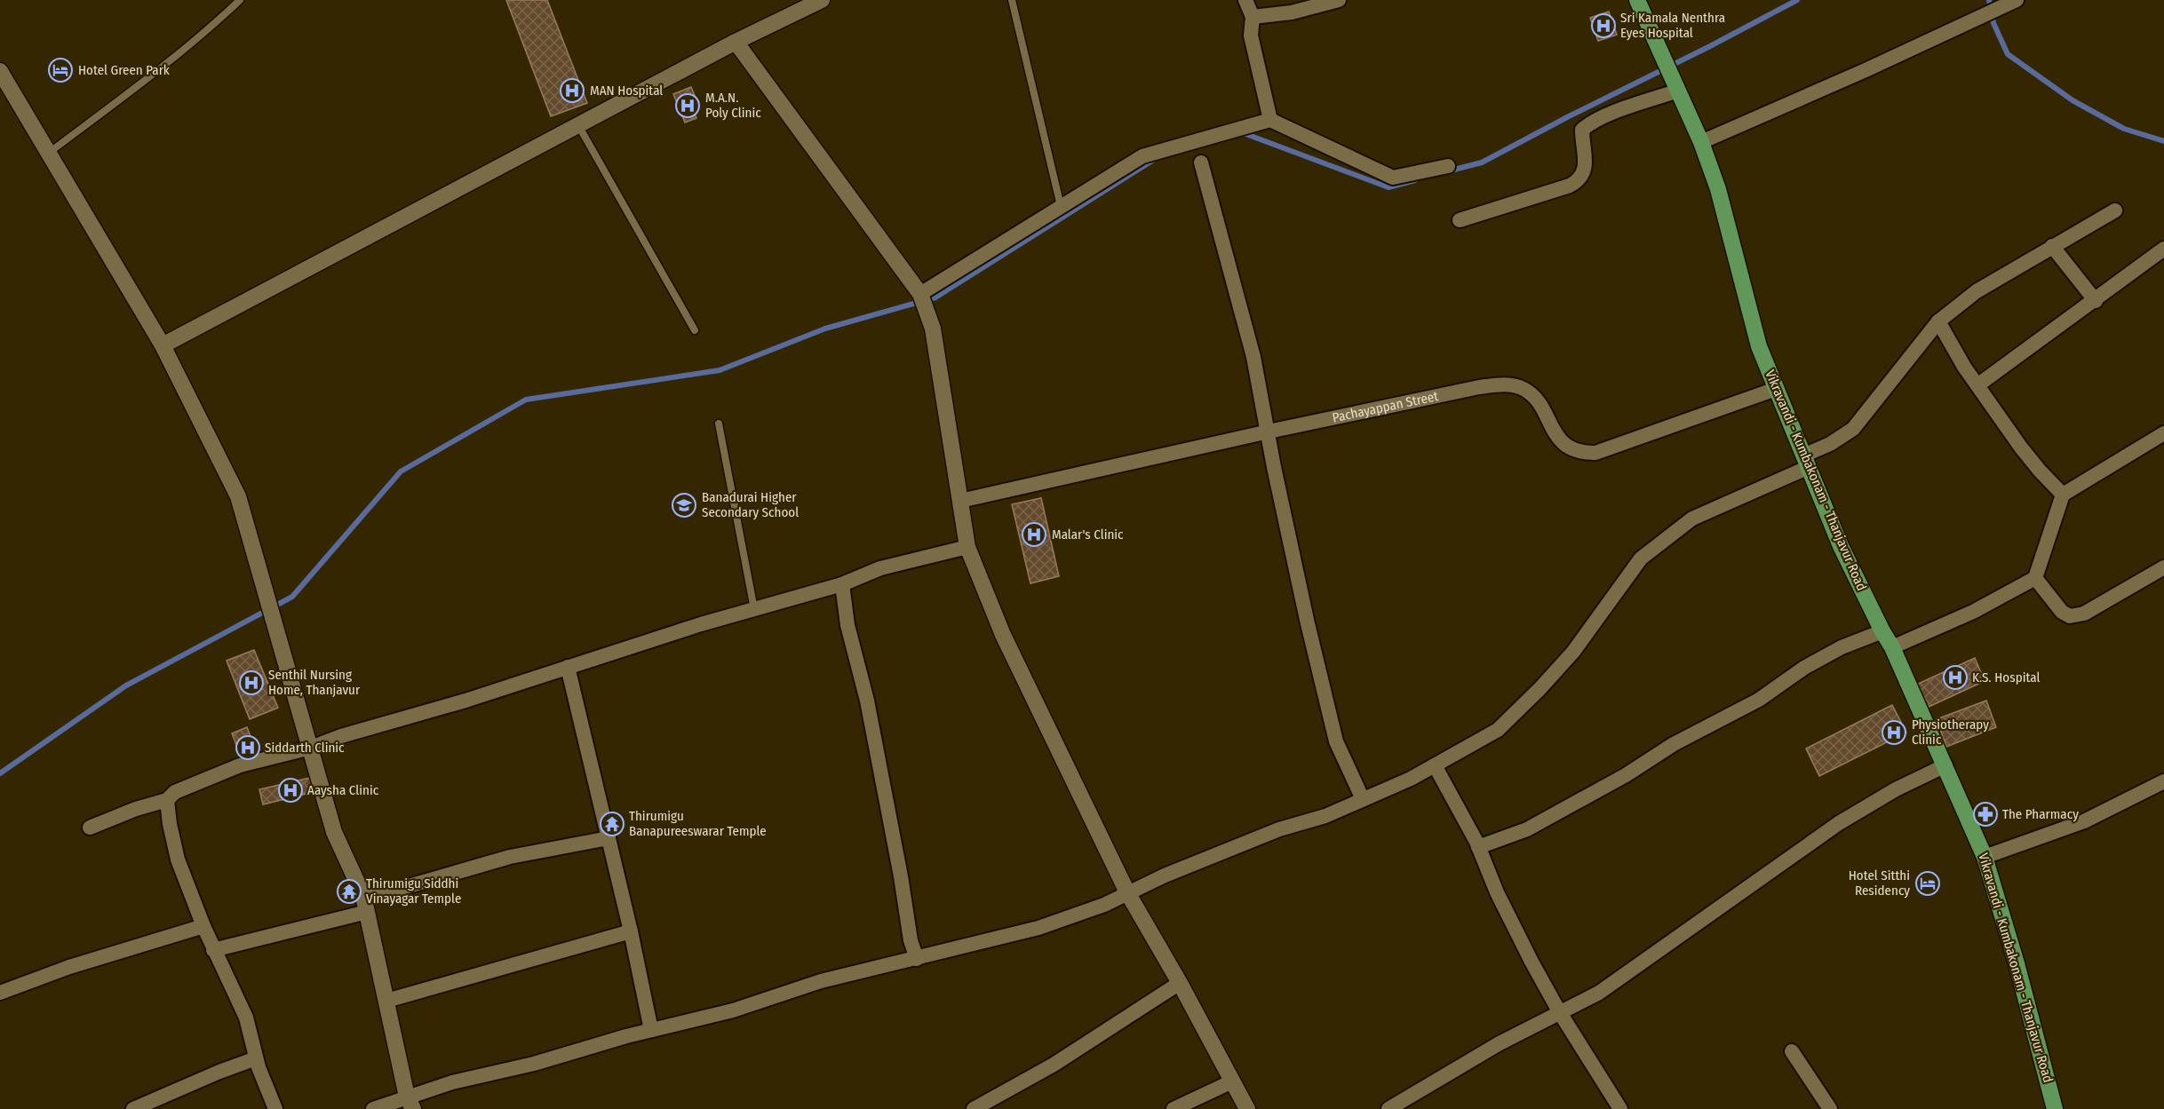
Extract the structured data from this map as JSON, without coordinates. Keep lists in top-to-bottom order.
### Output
{
  "streets": {
    "main road": ["Vikravandi - Kumbakonam - Thanjavur Road"],
    "street": ["Pachayappan Street"]
  },
  "crossings": [
    ["Pachayappan Street", "Vikravandi - Kumbakonam - Thanjavur Road"]
  ],
  "places": {
    "hospital": [
      "Sri Kamala Nenthra Eyes Hospital",
      "MAN Hospital",
      "M.A.N. Poly Clinic",
      "Malar's Clinic",
      "K.S. Hospital",
      "Senthil Nursing Home, Thanjavur",
      "Physiotherapy Clinic",
      "Siddarth Clinic",
      "Aaysha Clinic"
    ],
    "hotel": ["Hotel Green Park", "Hotel Sitthi Residency"],
    "school or university": ["Banadurai Higher Secondary School"],
    "pharmacy": ["The Pharmacy"],
    "temple": ["Thirumigu Banapureeswarar Temple", "Thirumigu Siddhi Vinayagar Temple"]
  }
}
